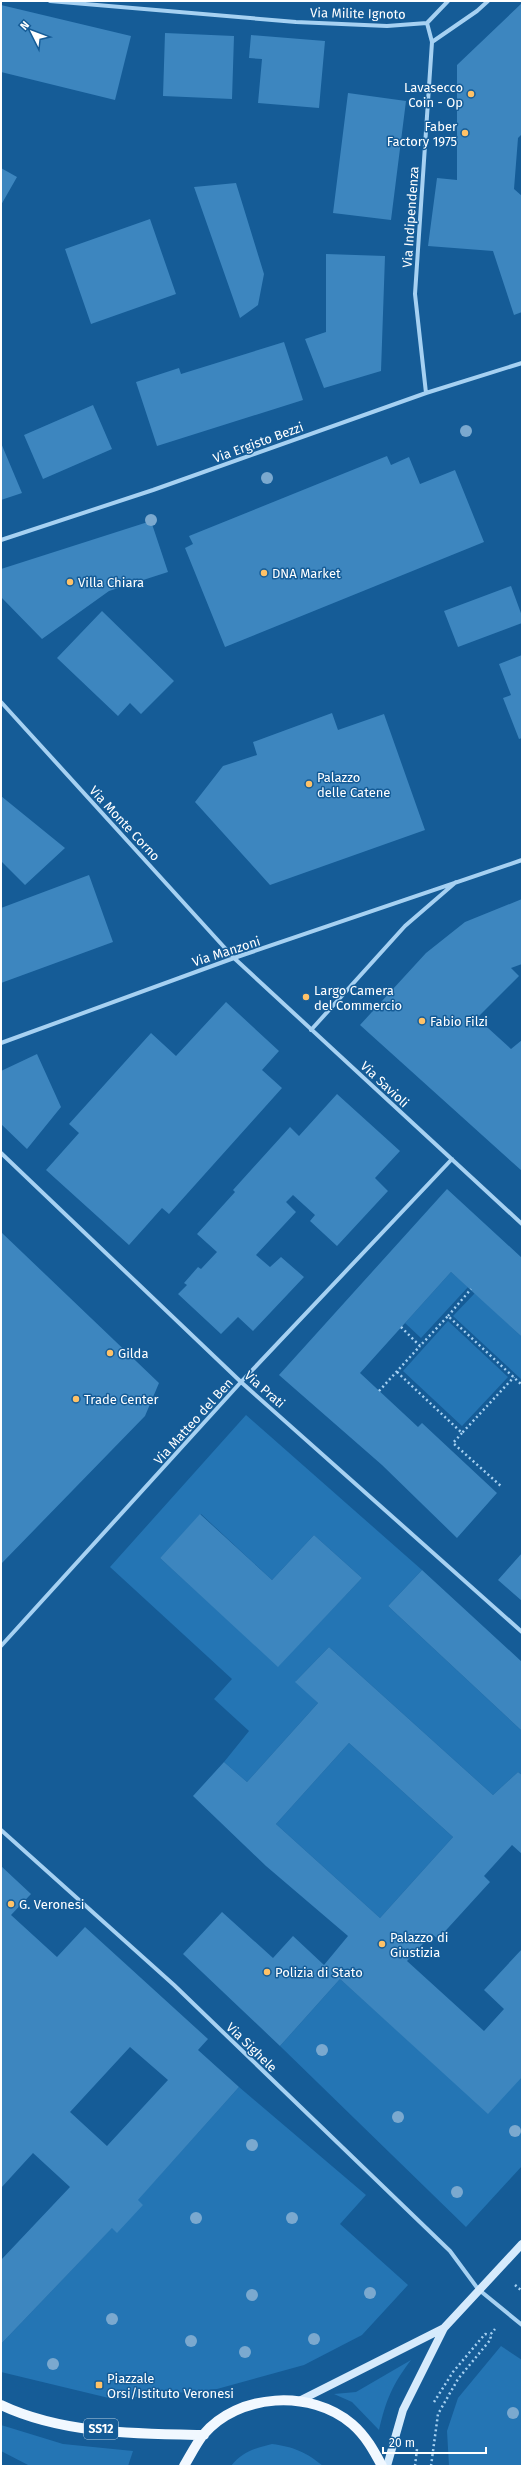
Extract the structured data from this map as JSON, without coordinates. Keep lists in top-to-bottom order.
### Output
{
  "streets": {
    "main road": ["SS12"],
    "street": [
      "Via Milite Ignoto",
      "Via Indipendenza",
      "Via Ergisto Bezzi",
      "Via Monte Corno",
      "Via Manzoni",
      "Via Savioli",
      "Via Prati",
      "Via Matteo del Ben",
      "Via Sighele"
    ]
  },
  "crossings": [
    ["Via Milite Ignoto", "Via Indipendenza"],
    ["Via Indipendenza", "Via Ergisto Bezzi"],
    ["Via Monte Corno", "Via Manzoni"],
    ["Via Monte Corno", "Via Savioli"],
    ["Via Manzoni", "Via Savioli"],
    ["Via Savioli", "Via Matteo del Ben"],
    ["Via Prati", "Via Matteo del Ben"]
  ],
  "places": {
    "other": [
      "Lavasecco Coin - Op",
      "Faber Factory 1975",
      "DNA Market",
      "Villa Chiara",
      "Palazzo delle Catene",
      "Largo Camera del Commercio",
      "Fabio Filzi",
      "Gilda",
      "Trade Center",
      "G. Veronesi",
      "Palazzo di Giustizia",
      "Polizia di Stato"
    ],
    "transit": ["Piazzale Orsi/Istituto Veronesi"]
  },
  "scale_bar": "20 m",
  "north": "top left"
}
